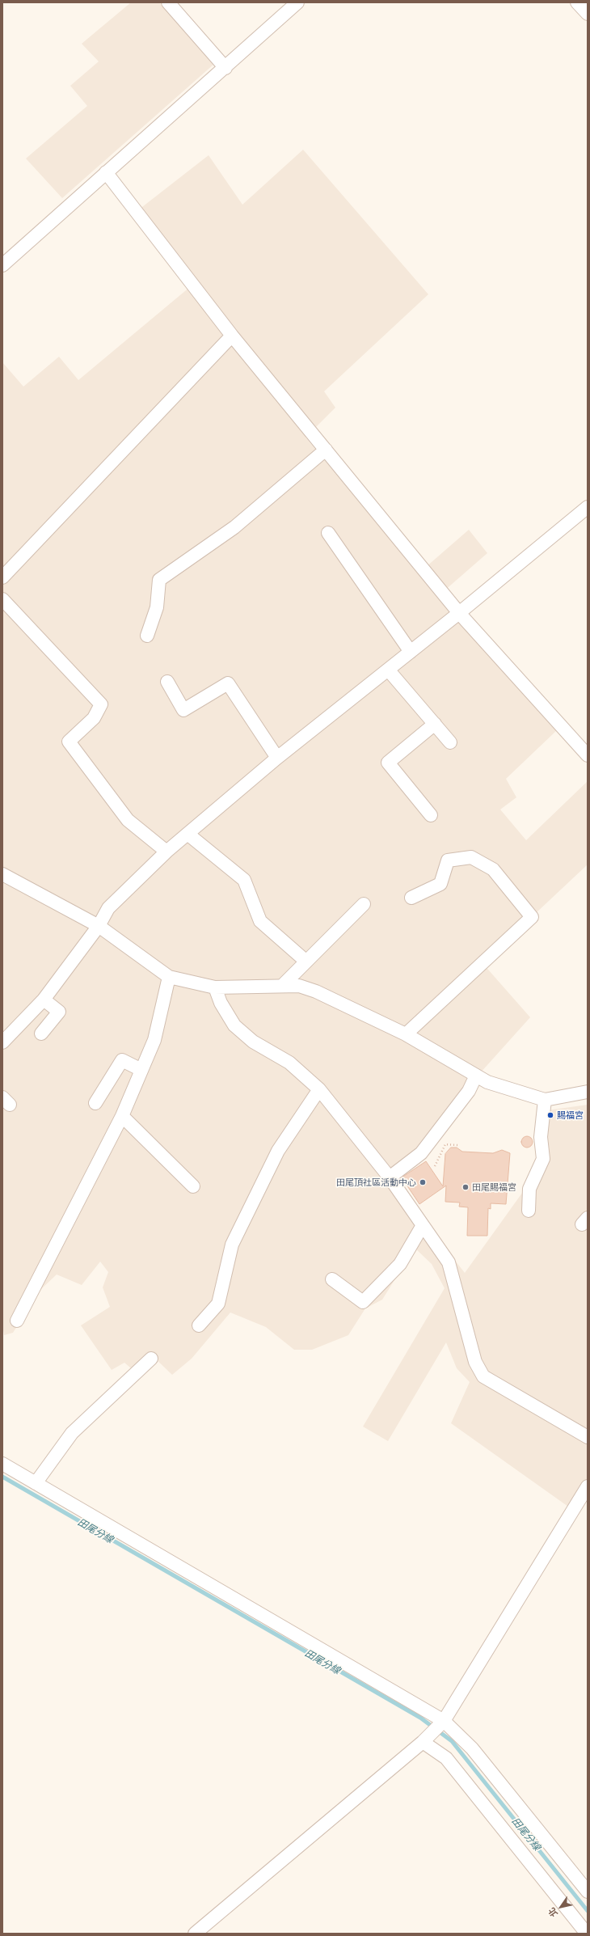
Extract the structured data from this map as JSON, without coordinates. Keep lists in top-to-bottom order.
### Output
{
  "water": ["田尾分線"],
  "places": ["賜福宮", "田尾頂社區活動中心", "田尾賜福宮"],
  "north": "bottom left"
}
